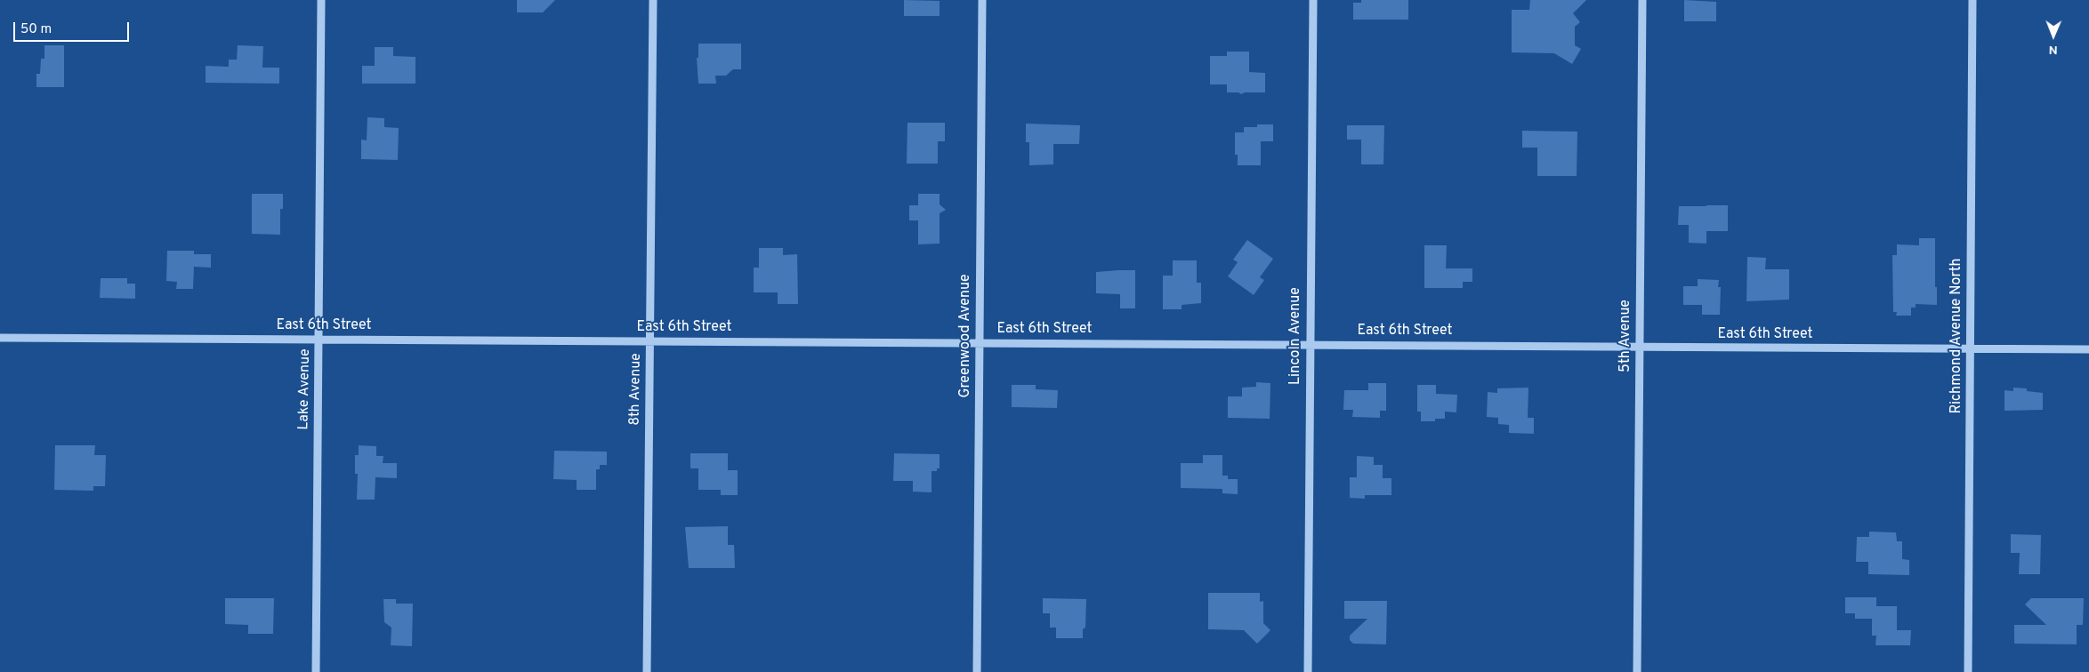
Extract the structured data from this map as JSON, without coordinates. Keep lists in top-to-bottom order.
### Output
{
  "streets": {
    "street": [
      "East 6th Street",
      "Greenwood Avenue",
      "Lincoln Avenue",
      "5th Avenue",
      "Richmond Avenue North",
      "Lake Avenue",
      "8th Avenue"
    ]
  },
  "crossings": [
    ["East 6th Street", "Greenwood Avenue"],
    ["East 6th Street", "Lincoln Avenue"],
    ["East 6th Street", "5th Avenue"],
    ["East 6th Street", "Richmond Avenue North"],
    ["East 6th Street", "Lake Avenue"],
    ["East 6th Street", "8th Avenue"]
  ],
  "scale_bar": "50 m",
  "north": "bottom"
}
